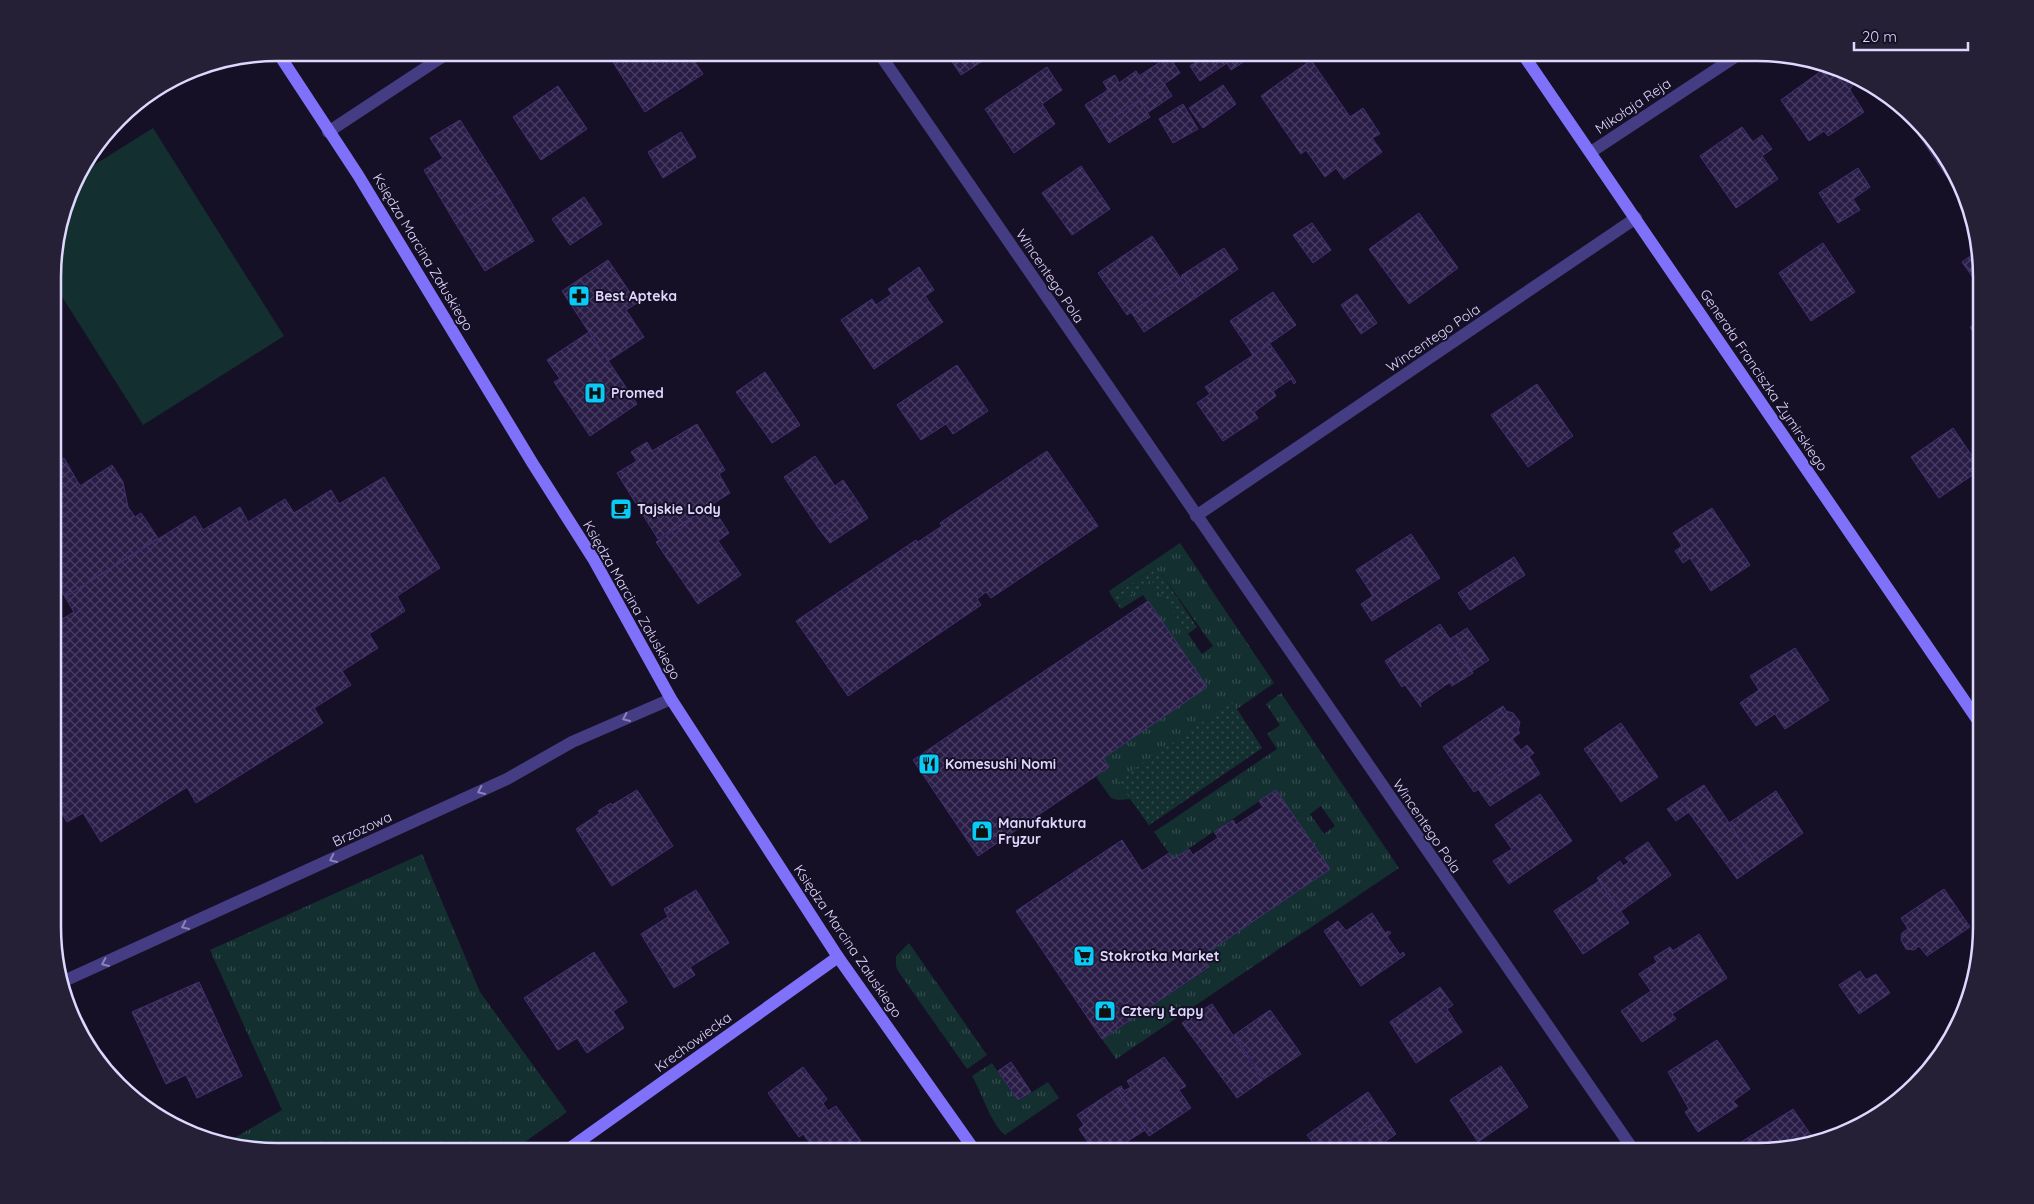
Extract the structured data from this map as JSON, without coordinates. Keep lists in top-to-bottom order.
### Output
{
  "streets": {
    "street": [
      "Mikołaja Reja",
      "Księdza Marcina Załuskiego",
      "Wincentego Pola",
      "Generała Franciszka Żymirskiego",
      "Brzozowa",
      "Krechowiecka"
    ]
  },
  "crossings": [
    ["Mikołaja Reja", "Generała Franciszka Żymirskiego"],
    ["Księdza Marcina Załuskiego", "Brzozowa"],
    ["Księdza Marcina Załuskiego", "Krechowiecka"],
    ["Wincentego Pola", "Generała Franciszka Żymirskiego"]
  ],
  "one_way": ["Brzozowa"],
  "places": {
    "pharmacy": ["Best Apteka"],
    "hospital": ["Promed"],
    "cafe": ["Tajskie Lody"],
    "restaurant": ["Komesushi Nomi"],
    "shop": ["Manufaktura Fryzur", "Cztery Łapy"],
    "supermarket": ["Stokrotka Market"]
  },
  "scale_bar": "20 m"
}
